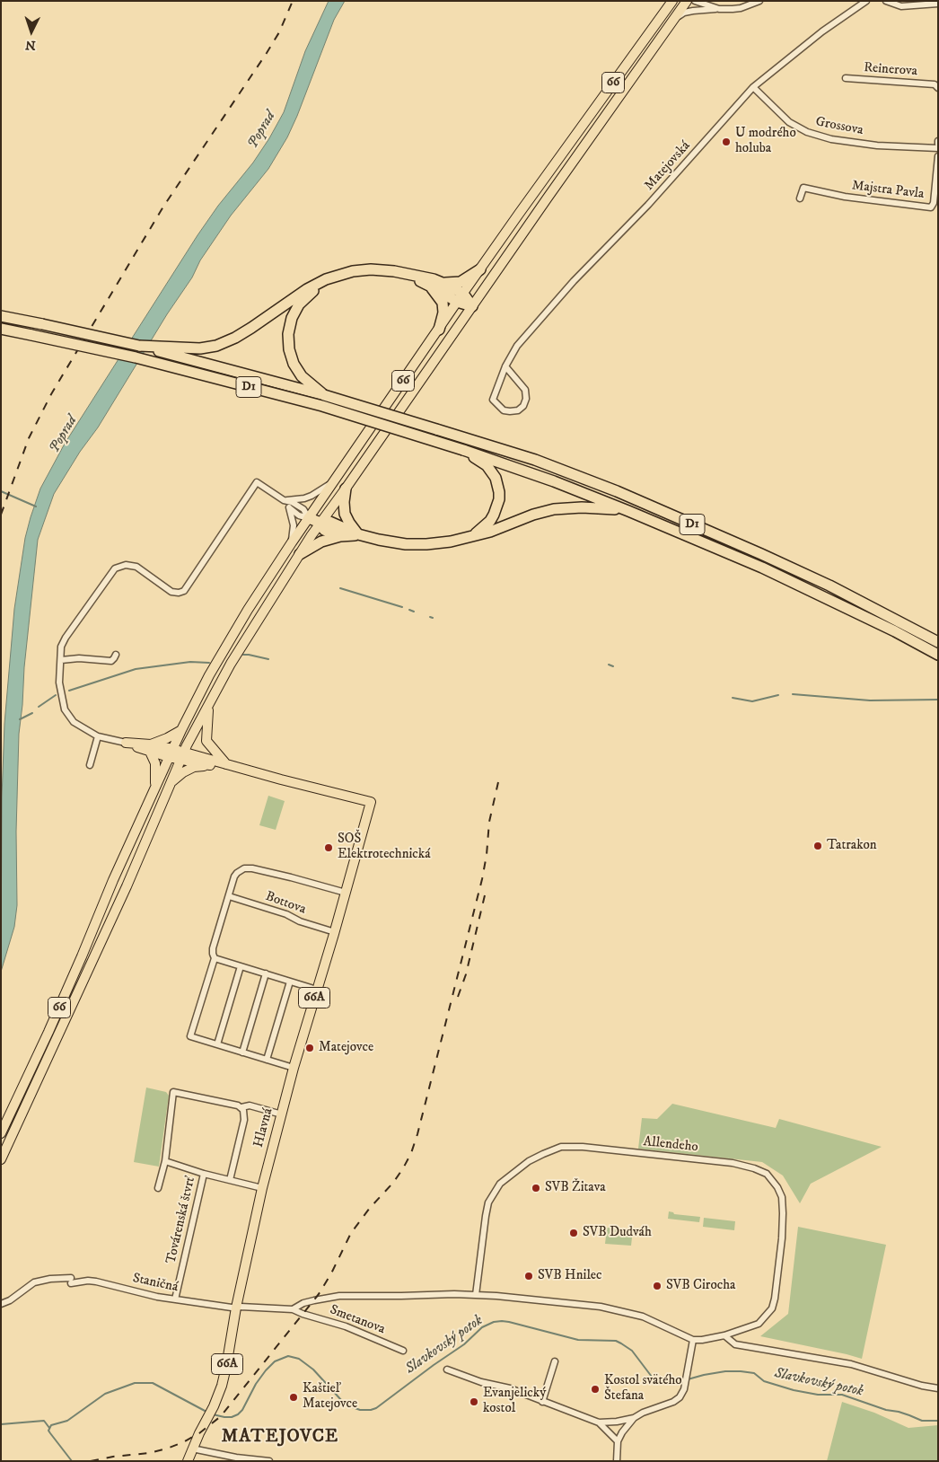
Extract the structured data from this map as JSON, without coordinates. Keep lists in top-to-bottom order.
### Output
{
  "streets": {
    "highway": ["D1"],
    "main road": ["66", "66A", "Hlavná"],
    "street": [
      "Reinerova",
      "Grossova",
      "Matejovská",
      "Majstra Pavla",
      "Bottova",
      "Allendeho",
      "Továrenská štvrť",
      "Staničná",
      "Smetanova"
    ]
  },
  "crossings": [
    ["Grossova", "Matejovská"],
    ["Bottova", "Hlavná"],
    ["Hlavná", "Továrenská štvrť"],
    ["Hlavná", "Staničná"],
    ["Továrenská štvrť", "Staničná"],
    ["Staničná", "Smetanova"]
  ],
  "districts": ["MATEJOVCE"],
  "water": ["Poprad", "Slavkovský potok"],
  "places": [
    "U modrého holuba",
    "Tatrakon",
    "SOŠ Elektrotechnická",
    "Matejovce",
    "SVB Žitava",
    "SVB Dudváh",
    "SVB Hnilec",
    "SVB Cirocha",
    "Kostol svätého Štefana",
    "Kaštieľ Matejovce",
    "Evanjelický kostol"
  ],
  "north": "bottom"
}
